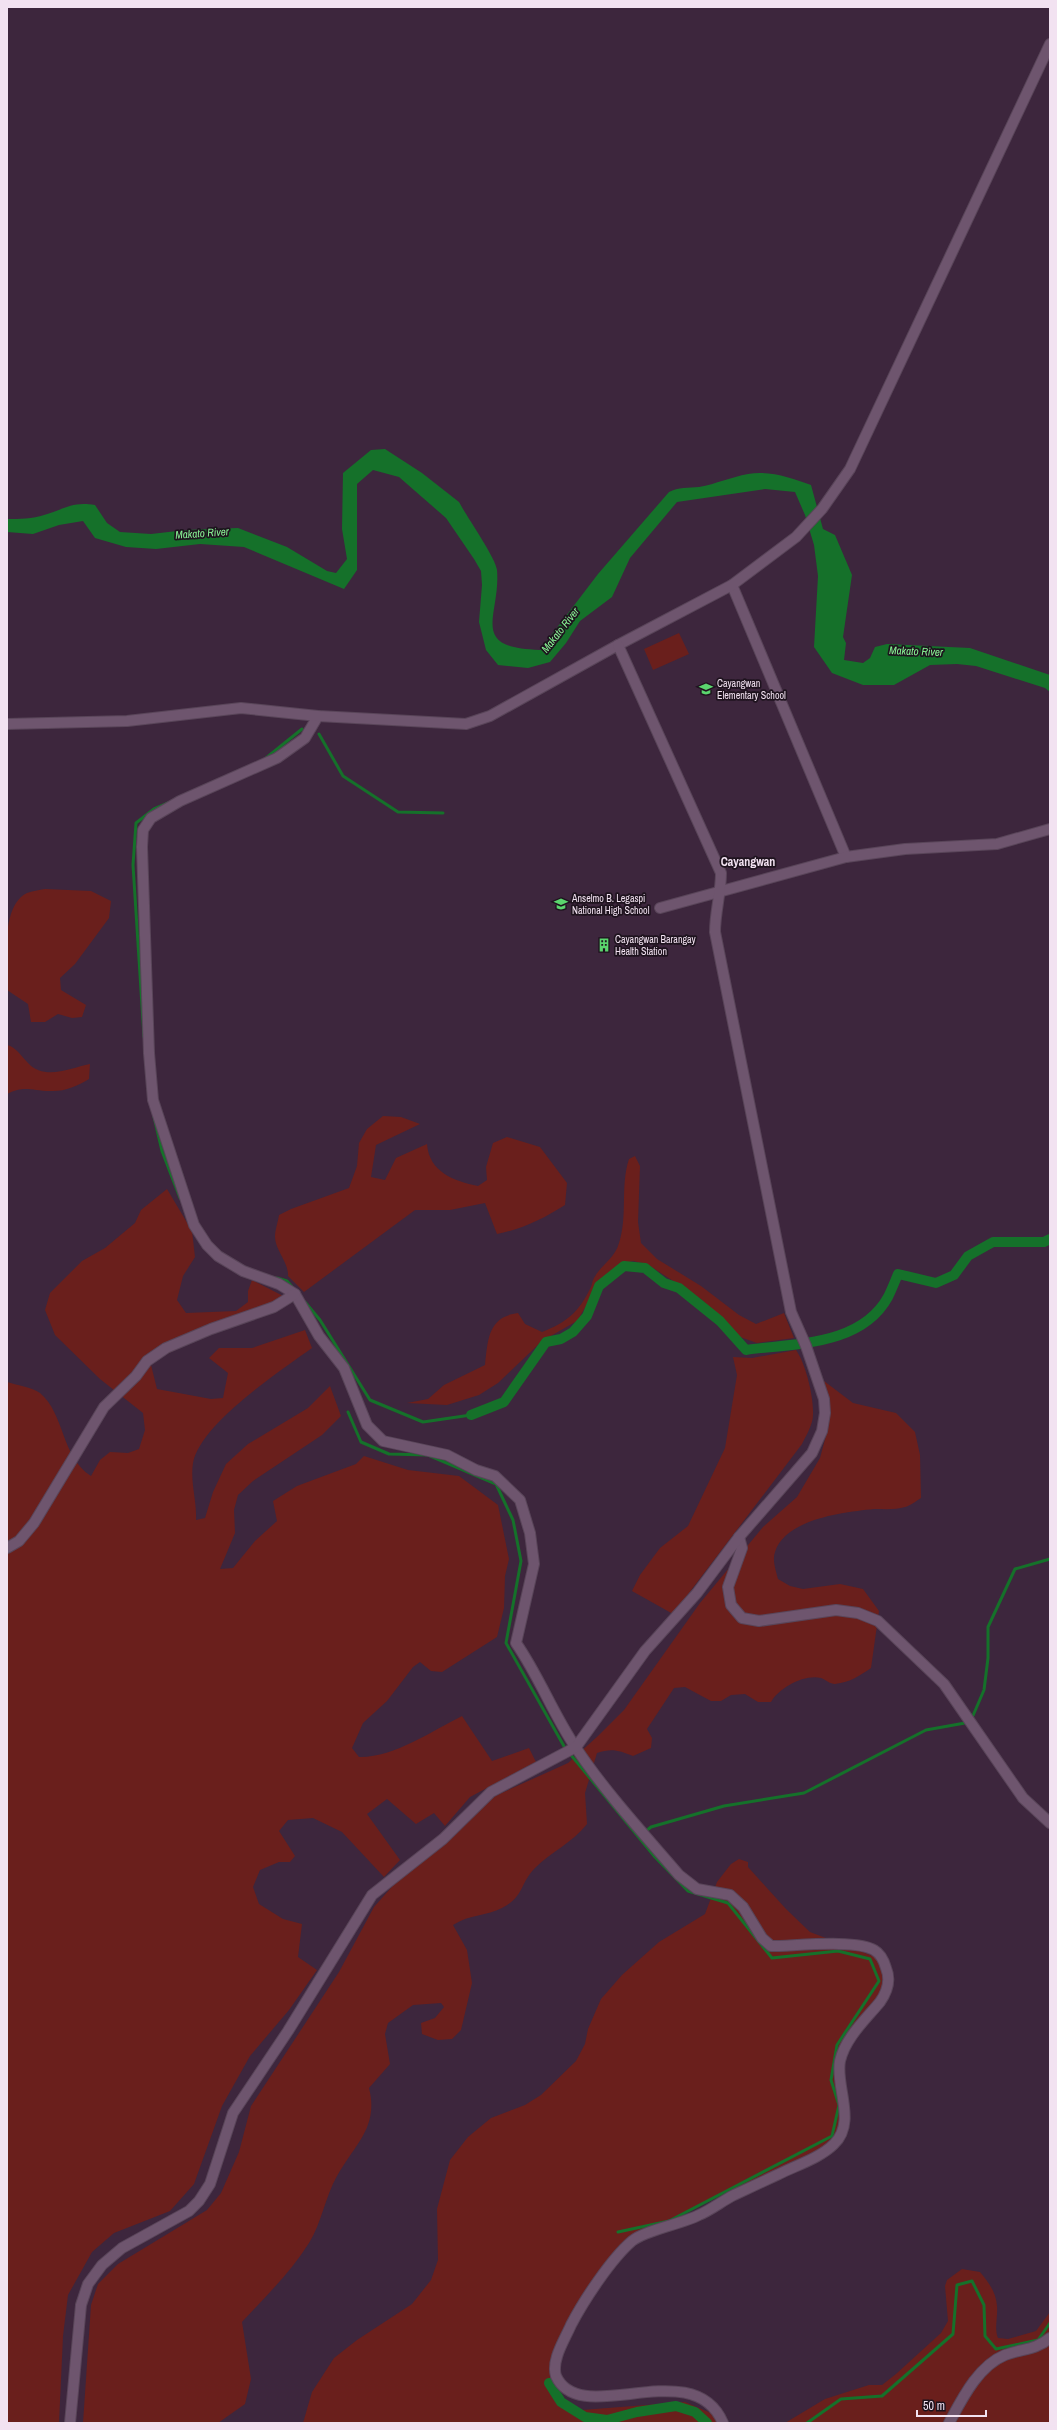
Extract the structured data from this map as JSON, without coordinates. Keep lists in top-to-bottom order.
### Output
{
  "districts": ["Cayangwan"],
  "water": ["Makato River"],
  "places": {
    "school or university": ["Cayangwan Elementary School", "Anselmo B. Legaspi National High School"],
    "building": ["Cayangwan Barangay Health Station"]
  },
  "scale_bar": "50 m"
}
